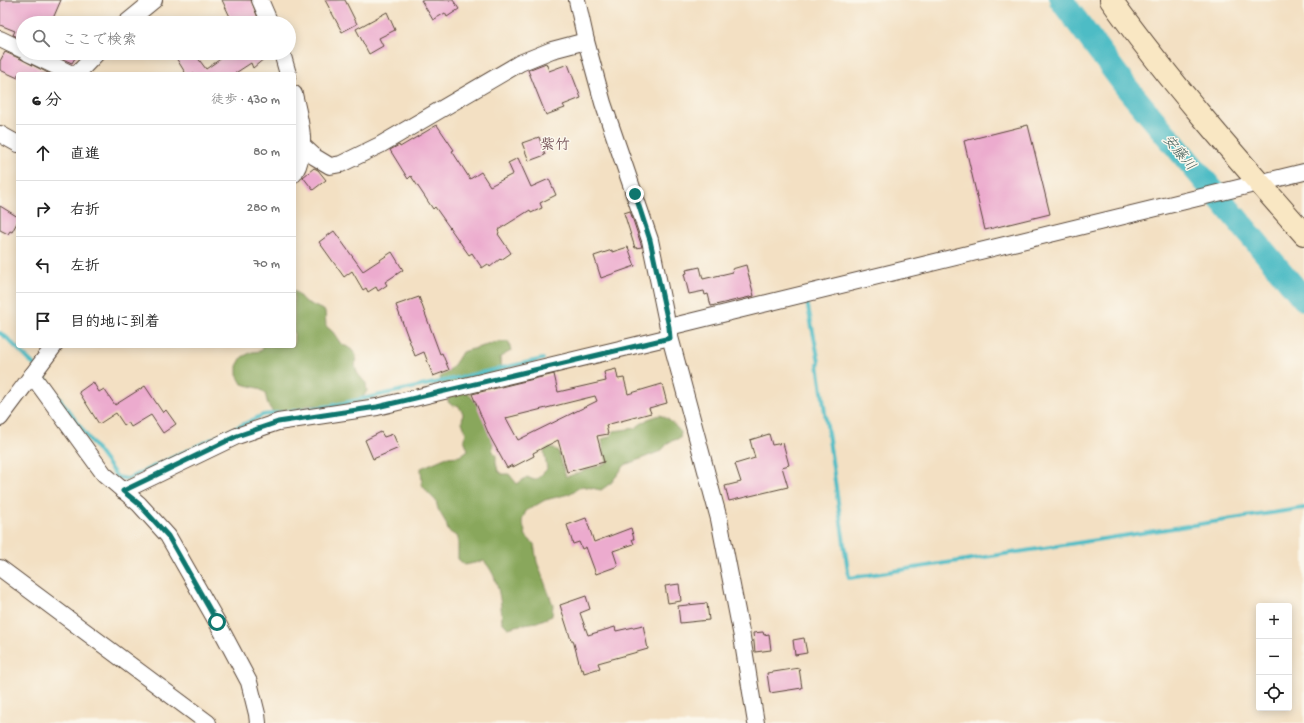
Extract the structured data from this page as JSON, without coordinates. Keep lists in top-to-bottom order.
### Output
{
  "districts": ["紫竹"],
  "water": ["安藤川"],
  "page": {
    "search": "ここで検索",
    "heading": ["6 分", "徒歩 · 430 m"],
    "list": [
      ["直進", "80 m"],
      ["右折", "280 m"],
      ["左折", "70 m"],
      "目的地に到着"
    ],
    "map_buttons": ["+", "−"]
  }
}
